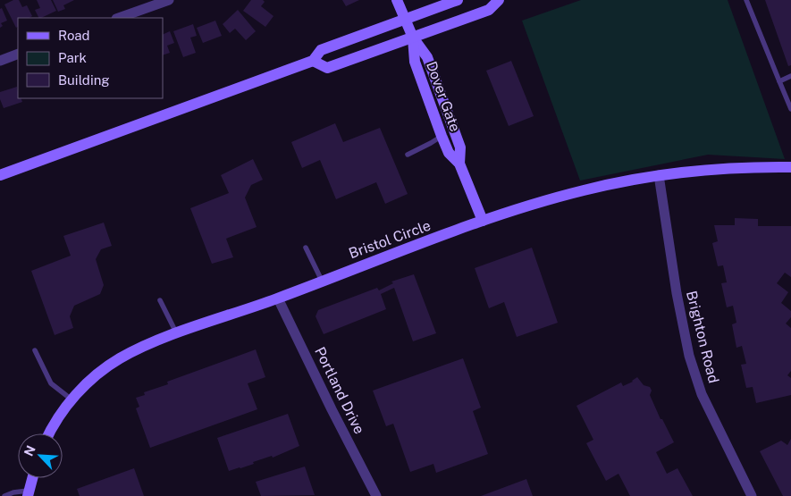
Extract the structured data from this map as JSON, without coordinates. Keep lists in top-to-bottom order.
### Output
{
  "streets": {
    "street": [
      "Dover Gate",
      "Bristol Circle",
      "Brighton Road",
      "Portland Drive"
    ]
  },
  "crossings": [
    ["Dover Gate", "Bristol Circle"],
    ["Bristol Circle", "Brighton Road"],
    ["Bristol Circle", "Portland Drive"]
  ],
  "legend": ["Road", "Park", "Building"],
  "north": "top left"
}
